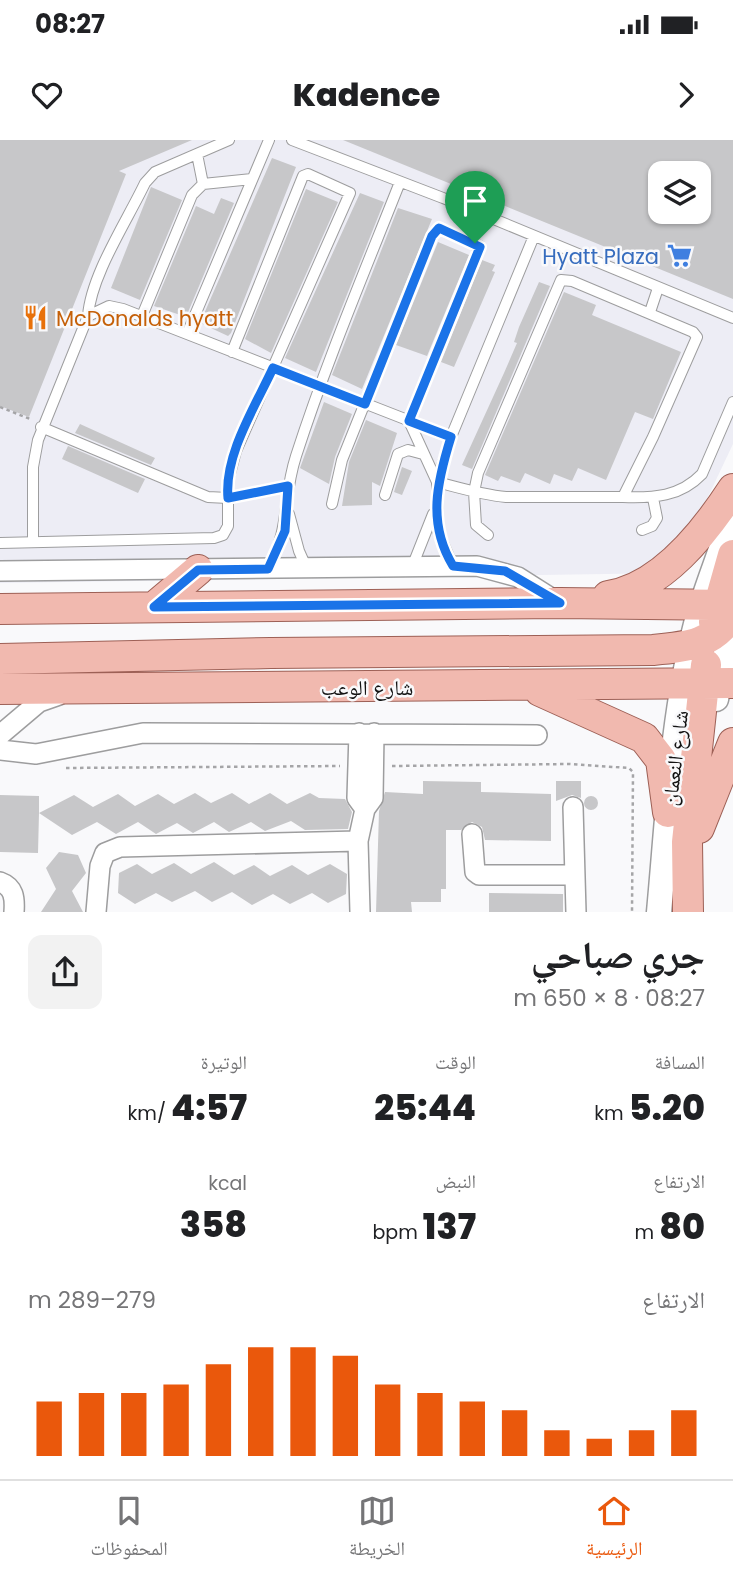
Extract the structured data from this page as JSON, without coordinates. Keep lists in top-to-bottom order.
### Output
{
  "streets": {
    "main road": ["شارع الوعب"],
    "street": ["شارع النعمان"]
  },
  "crossings": [
    ["شارع الوعب", "شارع النعمان"]
  ],
  "places": {
    "supermarket": ["Hyatt Plaza"],
    "restaurant": ["McDonalds hyatt"]
  },
  "page": {
    "status": "08:27",
    "header": "Kadence",
    "heading": ["جري صباحي", "08:27 · 8 × 650 m"],
    "stats": [
      ["المسافة", "5.20 km"],
      ["الوقت", "25:44"],
      ["الوتيرة", "4:57 /km"],
      ["الارتفاع", "80 m"],
      ["النبض", "137 bpm"],
      ["kcal", "358"]
    ],
    "chart": ["الارتفاع", "279–289 m"],
    "tabs": ["الرئيسية", "الخريطة", "المحفوظات"]
  }
}
